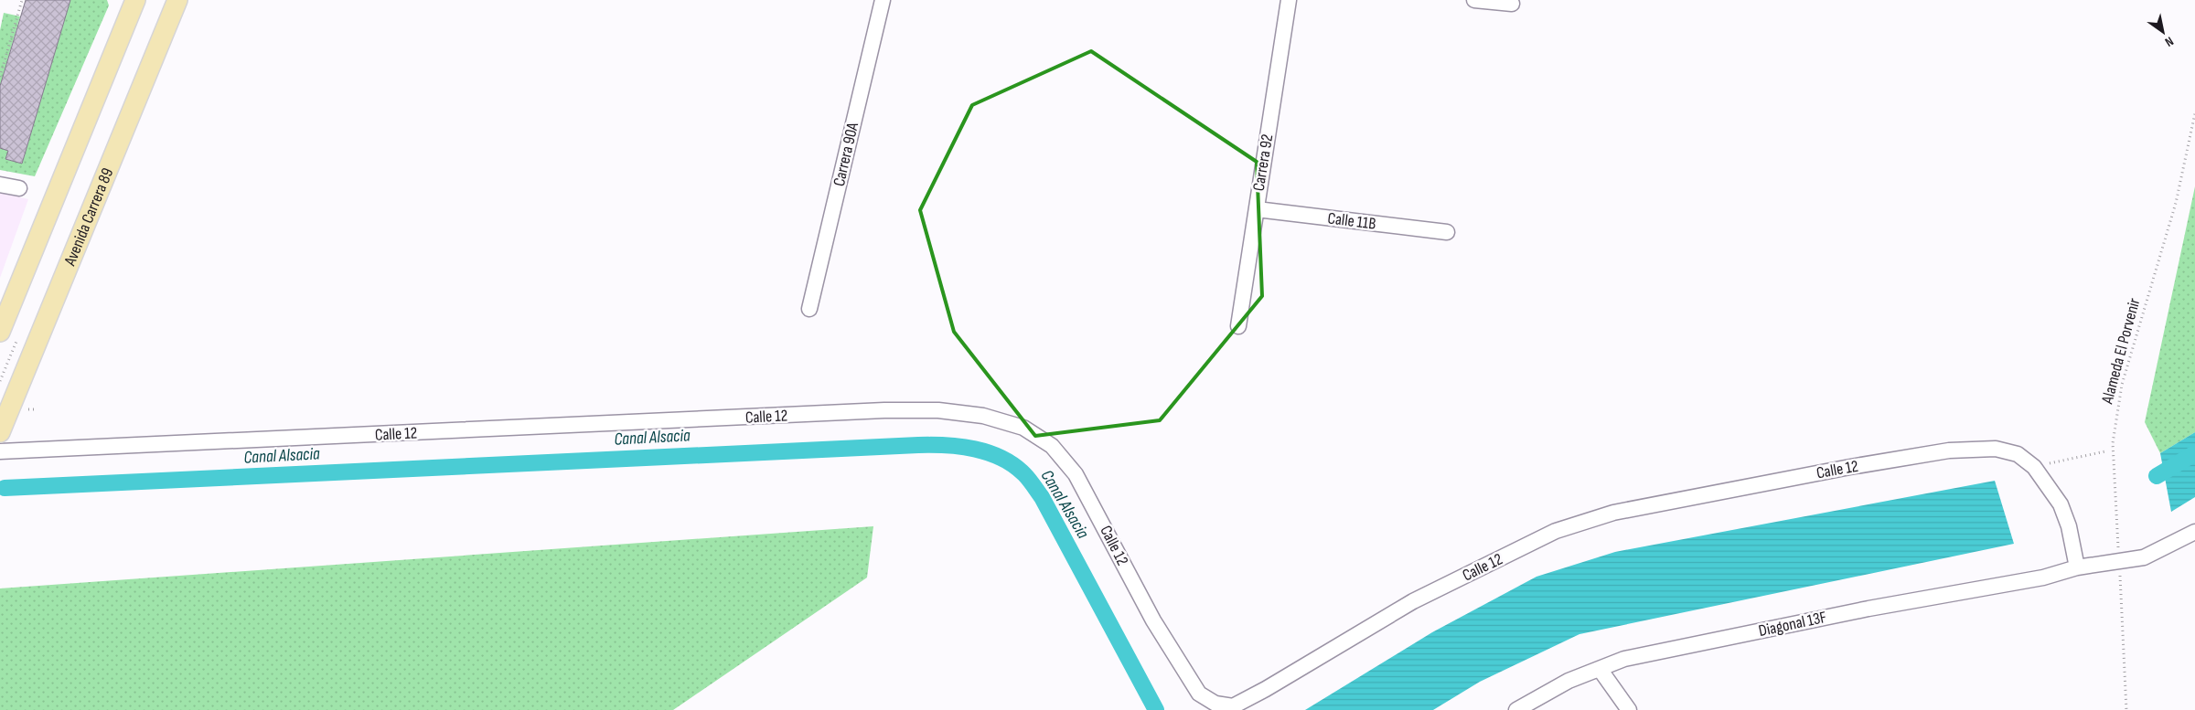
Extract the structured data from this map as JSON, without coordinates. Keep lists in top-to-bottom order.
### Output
{
  "streets": {
    "main road": ["Avenida Carrera 89"],
    "street": [
      "Carrera 90A",
      "Carrera 92",
      "Calle 11B",
      "Calle 12",
      "Diagonal 13F"
    ],
    "path": ["Alameda El Porvenir"]
  },
  "crossings": [
    ["Carrera 92", "Calle 11B"],
    ["Alameda El Porvenir", "Diagonal 13F"],
    ["Calle 12", "Diagonal 13F"]
  ],
  "water": ["Canal Alsacia"],
  "north": "bottom right"
}
